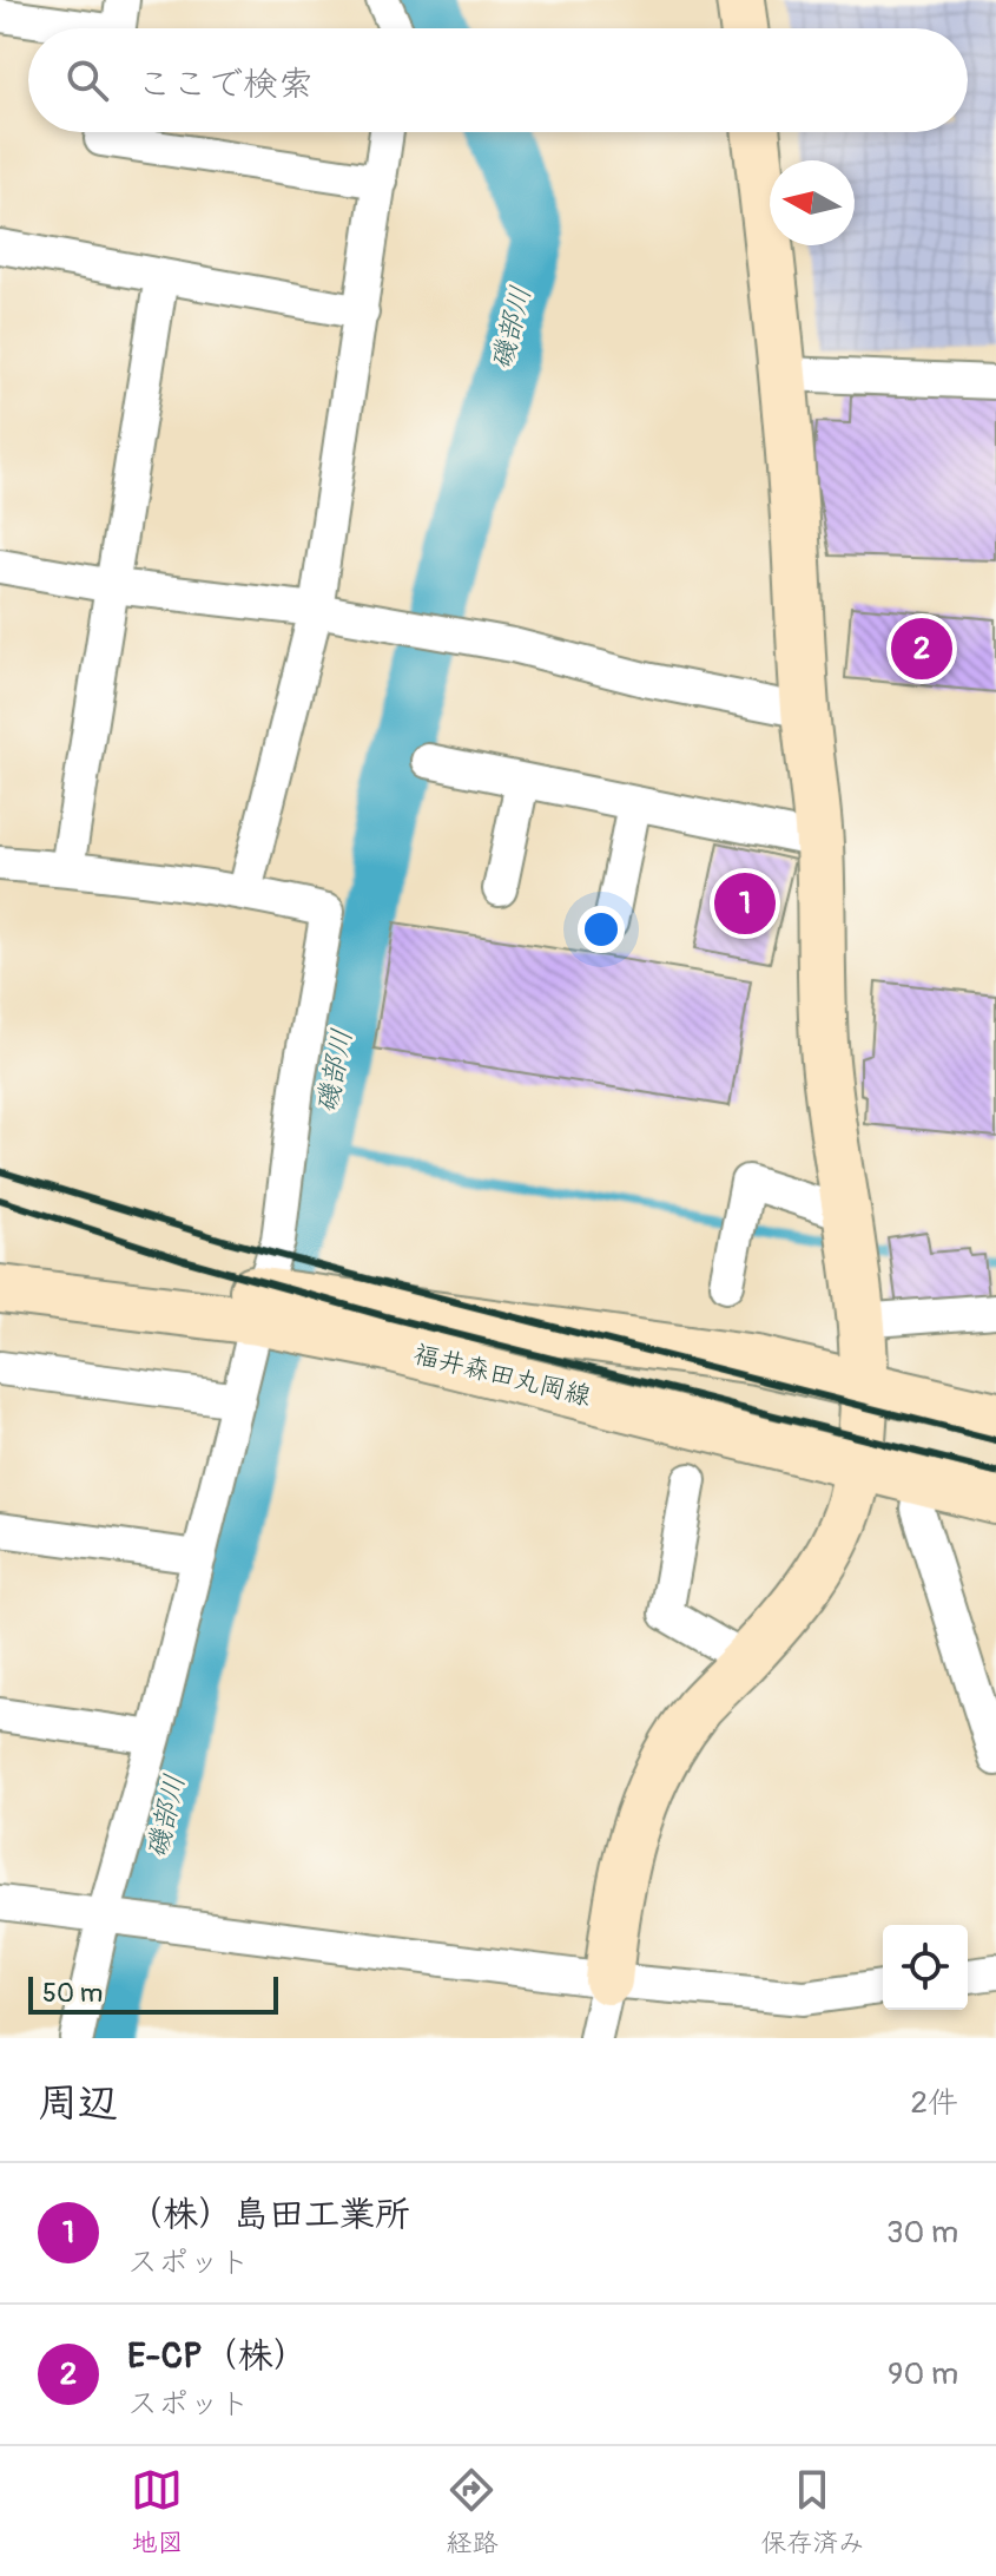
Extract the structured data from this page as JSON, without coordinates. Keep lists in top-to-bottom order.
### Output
{
  "streets": {
    "street": ["福井森田丸岡線"]
  },
  "water": ["磯部川"],
  "scale_bar": "50 m",
  "north": "left",
  "page": {
    "search": "ここで検索",
    "pins": ["2", "1"],
    "scale": "50 m",
    "heading": ["周辺", "2件"],
    "list": [
      {
        "mark": "1",
        "name": "（株）島田工業所",
        "note": "スポット",
        "value": "30 m"
      },
      {
        "mark": "2",
        "name": "E-CP（株）",
        "note": "スポット",
        "value": "90 m"
      }
    ],
    "nav": ["地図", "経路", "保存済み"]
  }
}
